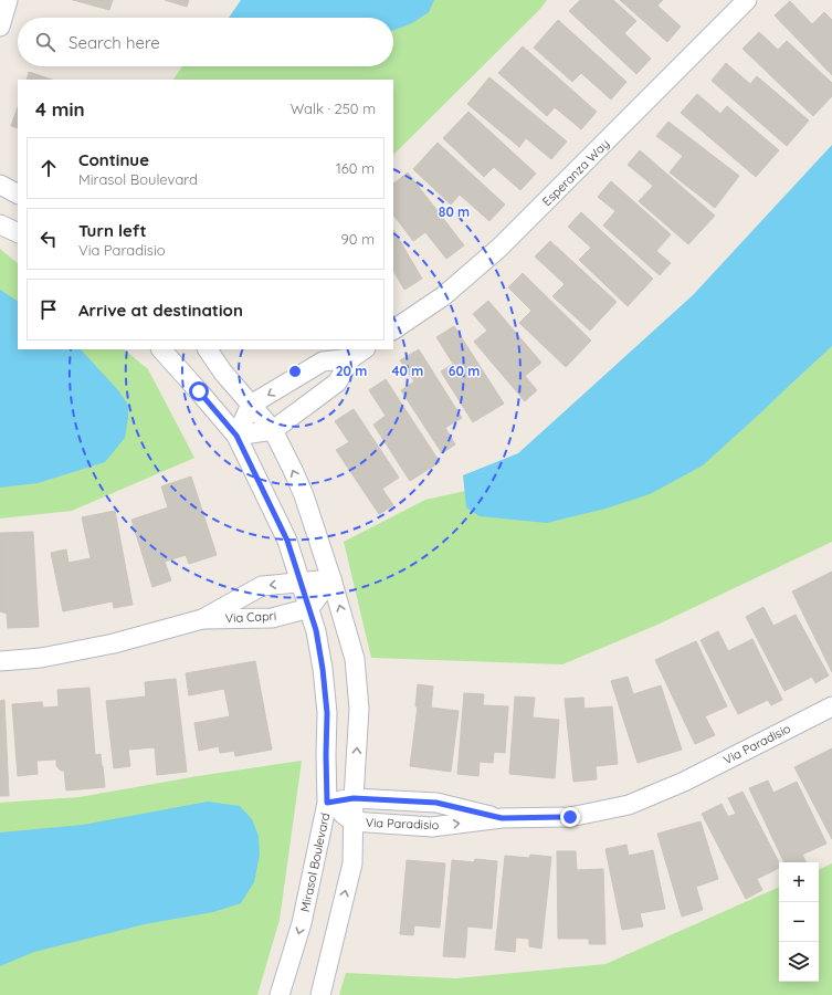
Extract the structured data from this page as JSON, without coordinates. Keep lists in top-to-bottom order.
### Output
{
  "streets": {
    "street": [
      "Esperanza Way",
      "Via Capri",
      "Via Paradisio",
      "Mirasol Boulevard"
    ]
  },
  "crossings": [
    ["Via Capri", "Mirasol Boulevard"],
    ["Via Paradisio", "Mirasol Boulevard"]
  ],
  "page": {
    "search": "Search here",
    "heading": ["4 min", "Walk · 250 m"],
    "list": [
      ["Continue", "Mirasol Boulevard", "160 m"],
      ["Turn left", "Via Paradisio", "90 m"],
      "Arrive at destination"
    ],
    "map_buttons": ["+", "−"]
  },
  "rings": [
    "80 m",
    "20 m",
    "40 m",
    "60 m"
  ]
}
